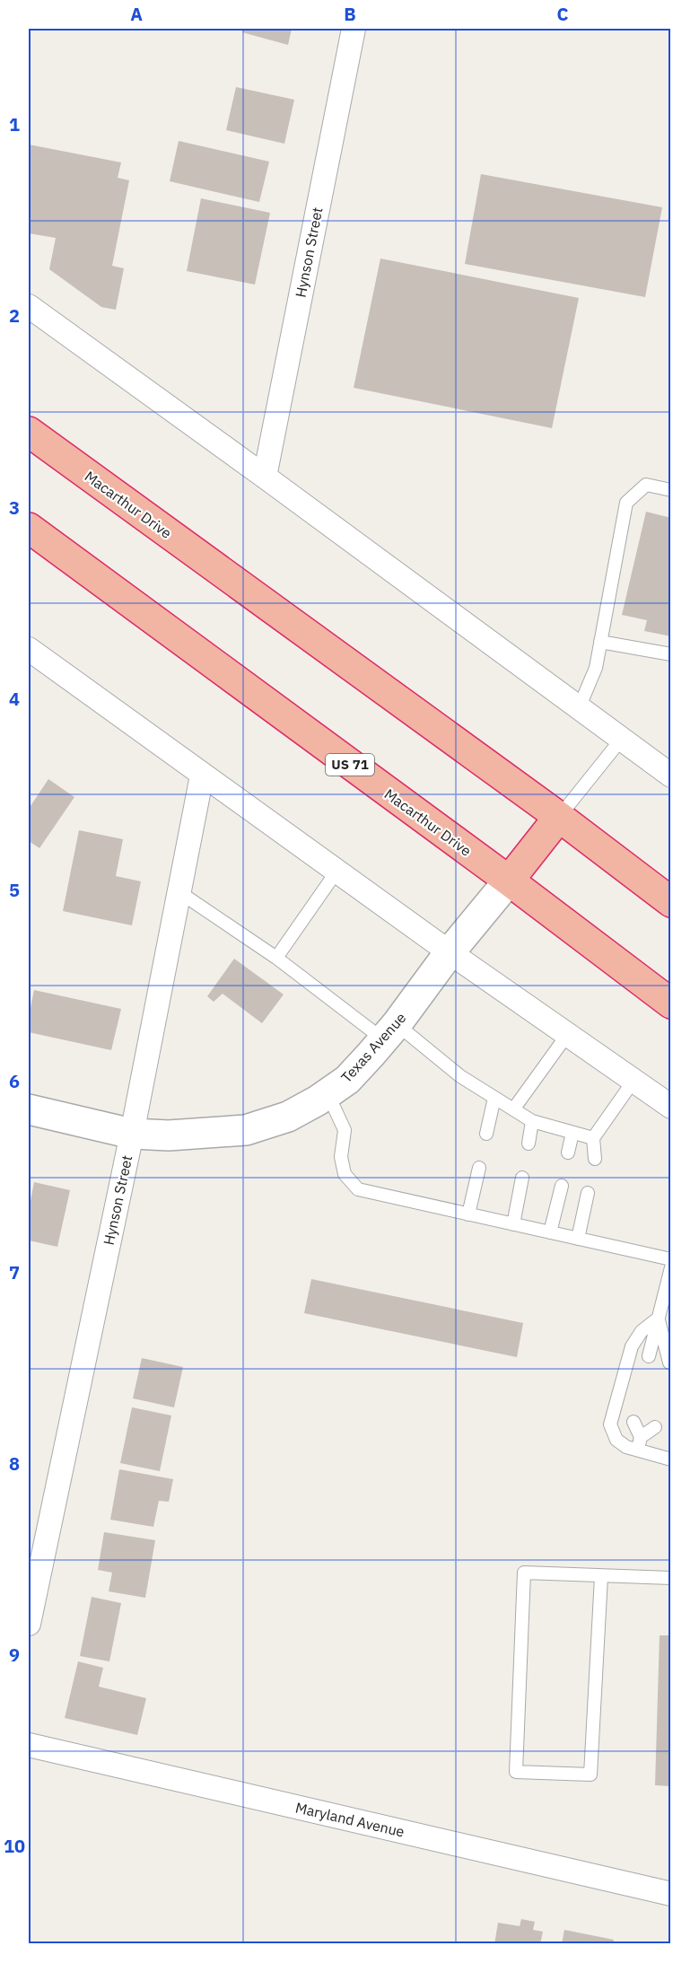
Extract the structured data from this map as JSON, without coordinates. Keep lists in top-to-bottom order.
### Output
{
  "streets": {
    "highway": ["Macarthur Drive", "US 71"],
    "street": ["Hynson Street", "Texas Avenue", "Maryland Avenue"]
  },
  "crossings": [
    ["Hynson Street", "Texas Avenue"],
    ["Macarthur Drive", "Texas Avenue"]
  ],
  "grid": {
    "columns": ["A", "B", "C"],
    "rows": [
      "1",
      "2",
      "3",
      "4",
      "5",
      "6",
      "7",
      "8",
      "9",
      "10"
    ]
  }
}
